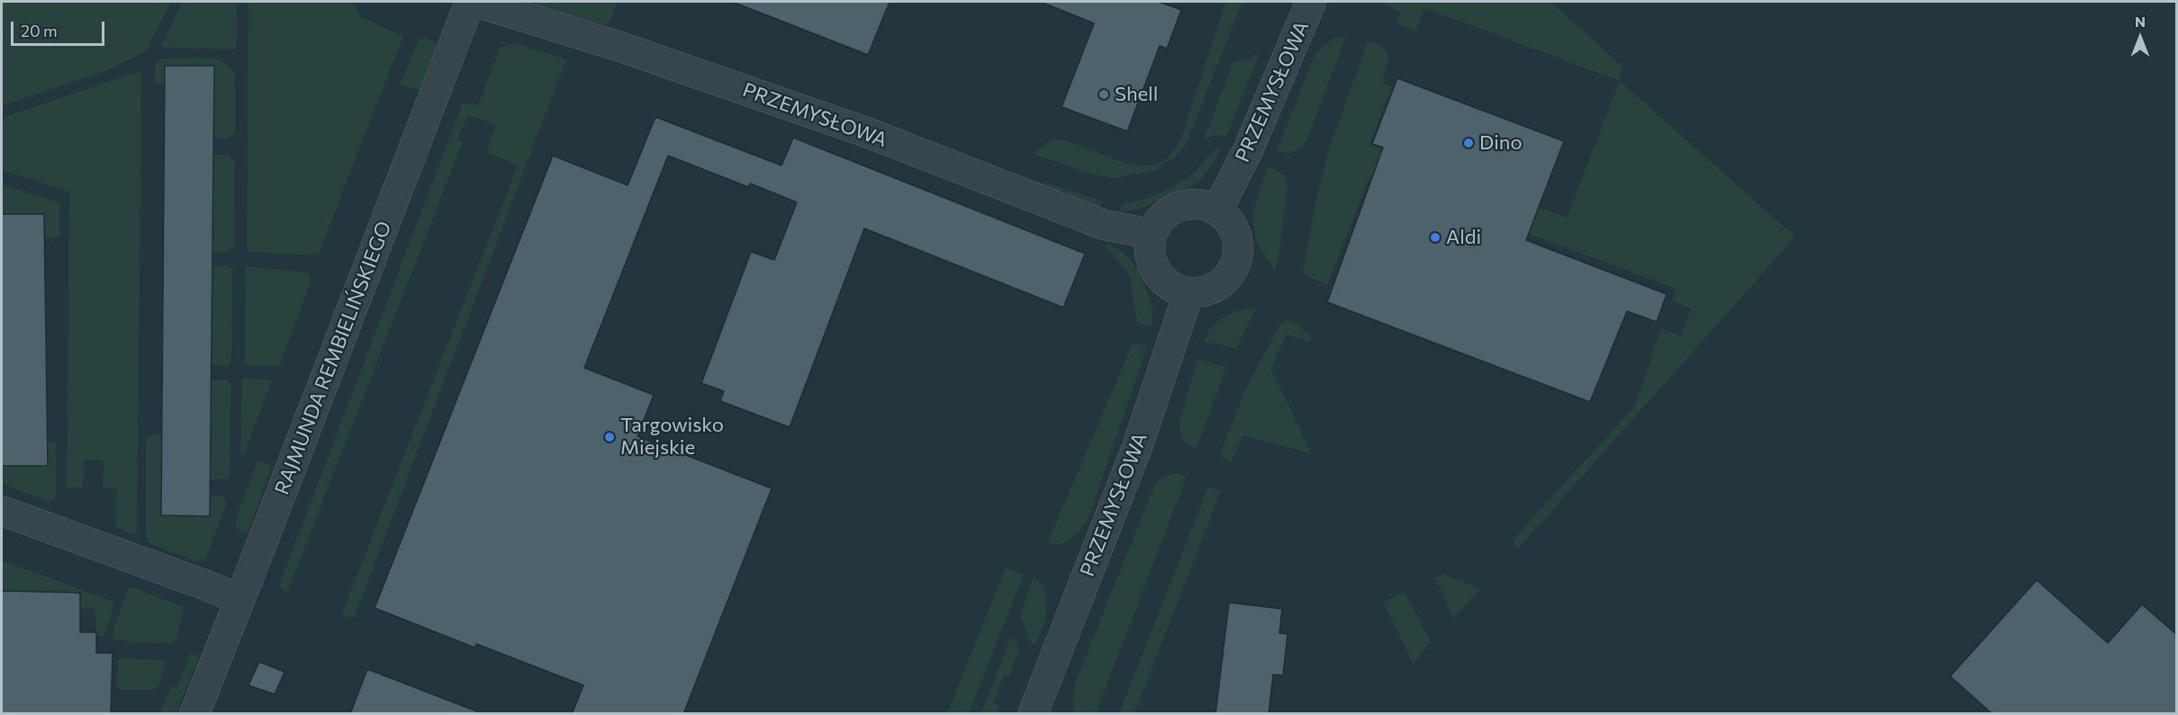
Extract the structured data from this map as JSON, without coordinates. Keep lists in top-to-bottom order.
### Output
{
  "streets": {
    "street": ["PRZEMYSŁOWA", "RAJMUNDA REMBIELIŃSKIEGO"]
  },
  "places": [
    "Shell",
    "Dino",
    "Aldi",
    "Targowisko Miejskie"
  ],
  "scale_bar": "20 m",
  "north": "top"
}
